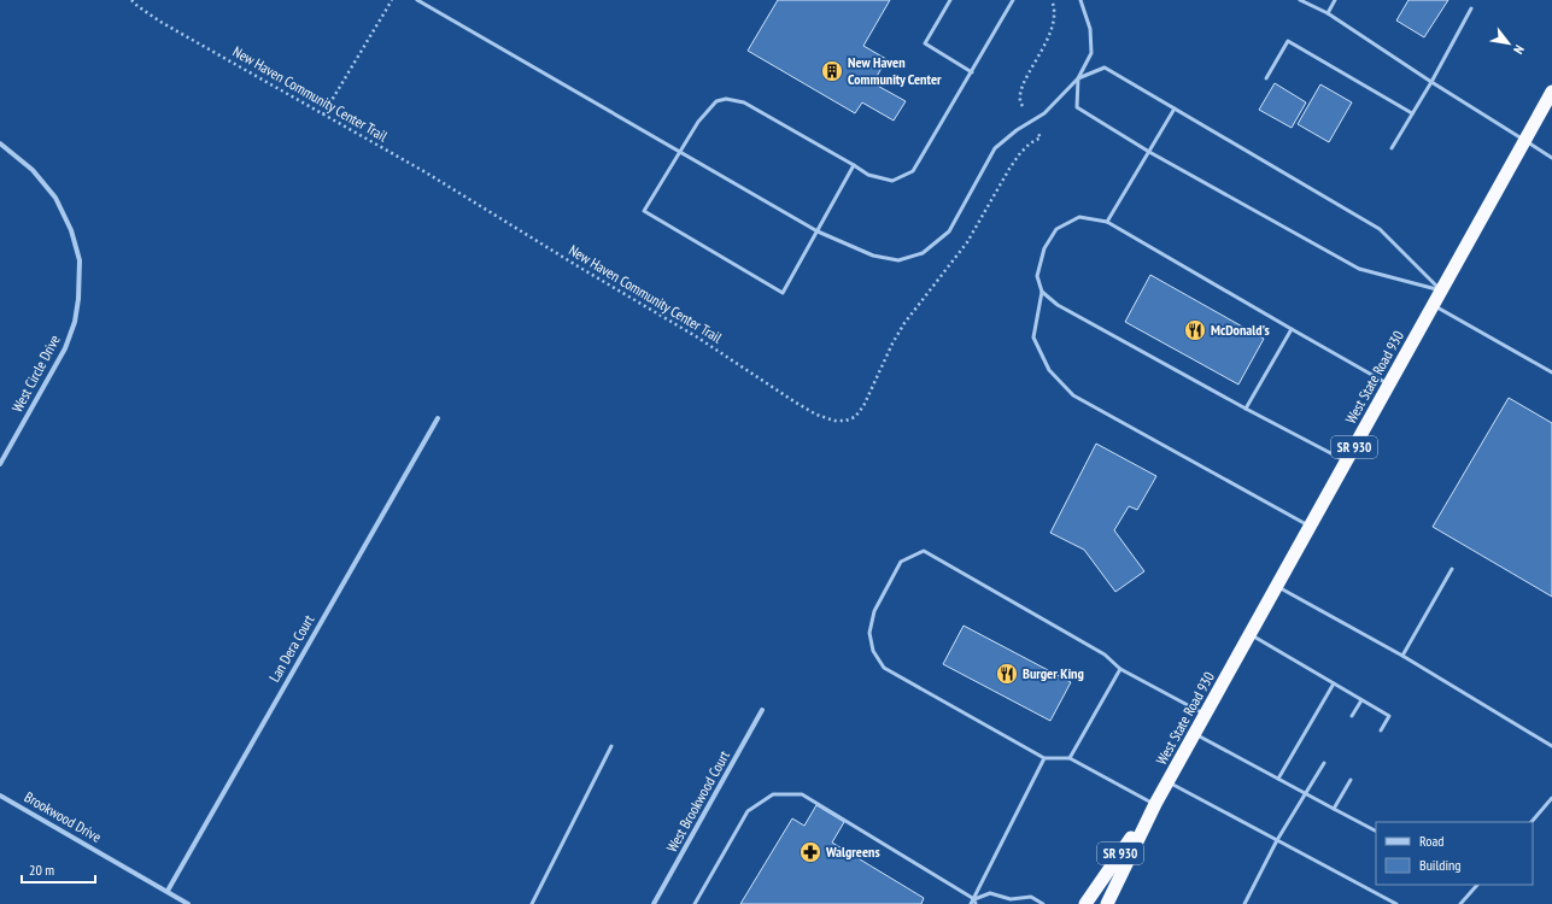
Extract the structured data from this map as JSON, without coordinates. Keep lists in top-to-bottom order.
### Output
{
  "streets": {
    "highway": ["West State Road 930", "SR 930"],
    "street": [
      "West Circle Drive",
      "Lan Dera Court",
      "West Brookwood Court",
      "Brookwood Drive"
    ],
    "path": ["New Haven Community Center Trail"]
  },
  "crossings": [
    ["West State Road 930", "SR 930"],
    ["Lan Dera Court", "Brookwood Drive"]
  ],
  "places": {
    "building": ["New Haven Community Center"],
    "restaurant": ["McDonald's", "Burger King"],
    "pharmacy": ["Walgreens"]
  },
  "legend": ["Road", "Building"],
  "scale_bar": "20 m",
  "north": "bottom right"
}
